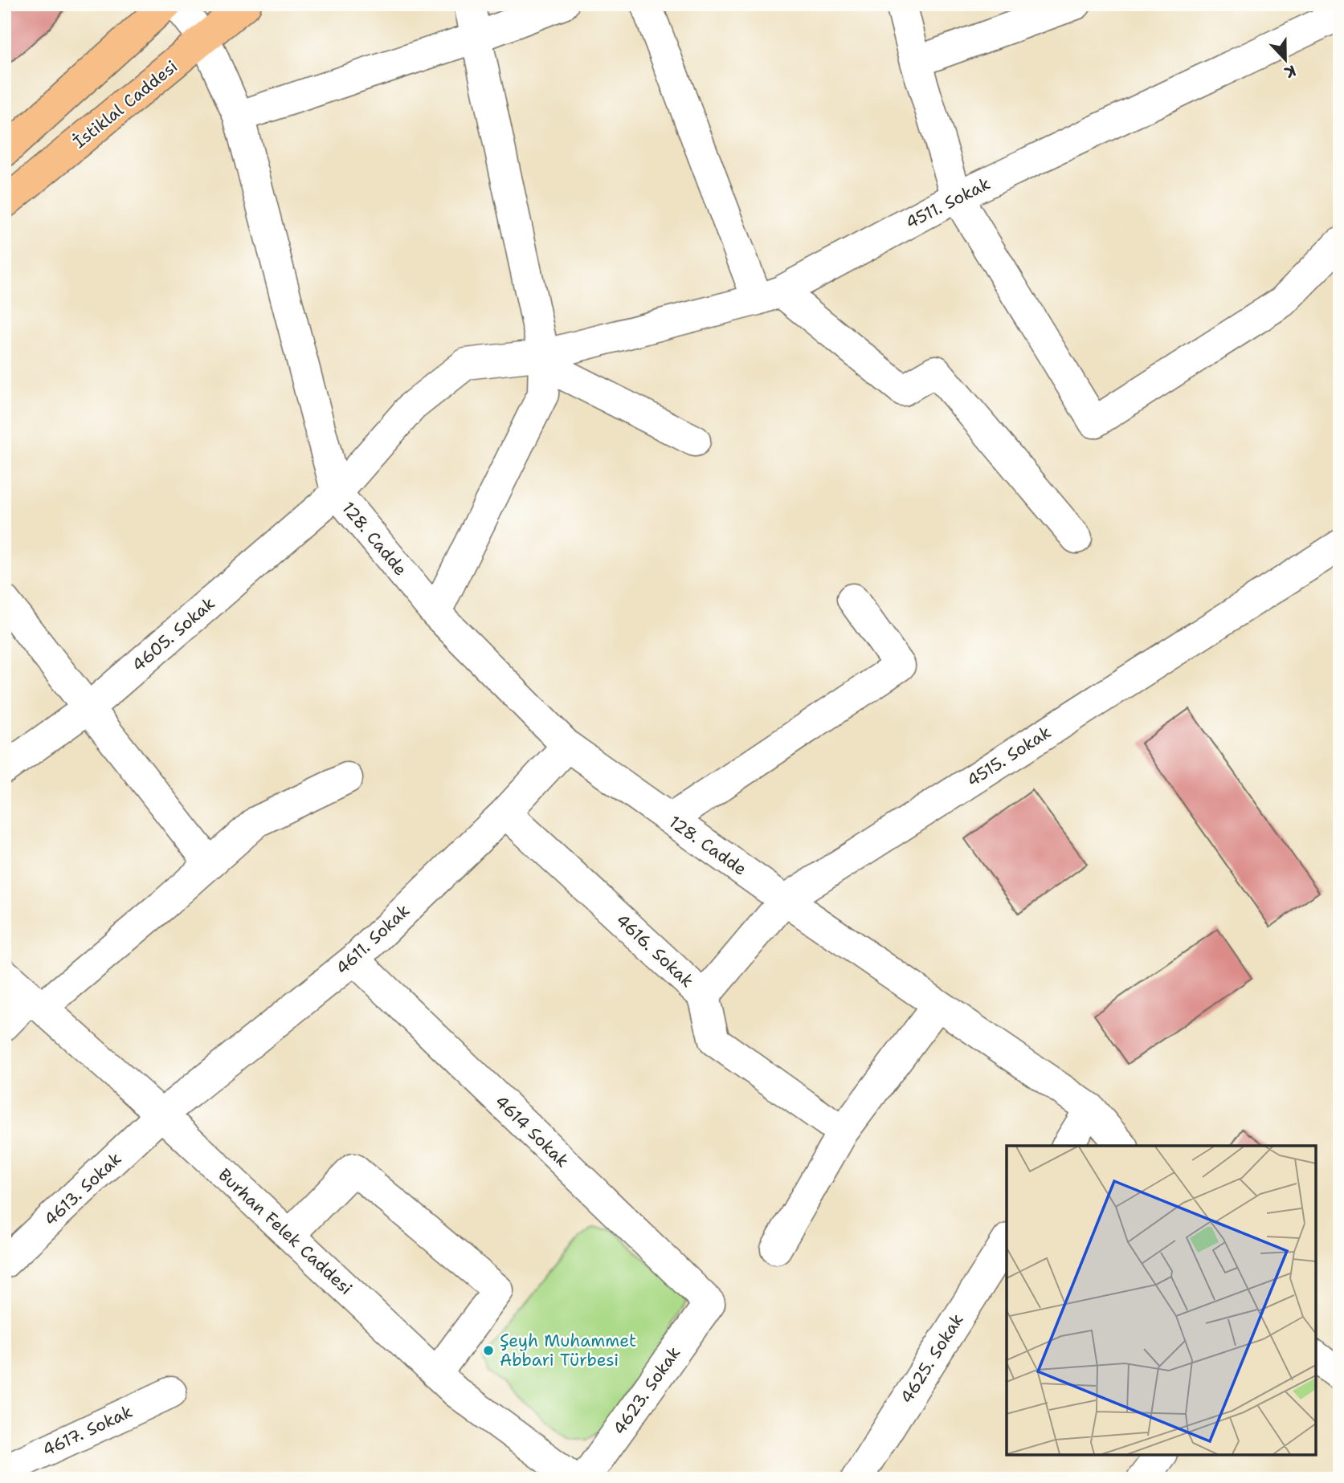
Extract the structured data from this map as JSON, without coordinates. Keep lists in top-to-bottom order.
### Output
{
  "streets": {
    "main road": ["İstiklal Caddesi"],
    "street": [
      "4511. Sokak",
      "128. Cadde",
      "4605. Sokak",
      "4515. Sokak",
      "4611. Sokak",
      "4616. Sokak",
      "4614 Sokak",
      "4613. Sokak",
      "Burhan Felek Caddesi",
      "4625. Sokak",
      "4623. Sokak",
      "4617. Sokak"
    ]
  },
  "crossings": [
    ["4511. Sokak", "4605. Sokak"],
    ["128. Cadde", "4605. Sokak"],
    ["128. Cadde", "4515. Sokak"],
    ["128. Cadde", "4611. Sokak"],
    ["4515. Sokak", "4616. Sokak"],
    ["4611. Sokak", "4616. Sokak"],
    ["4611. Sokak", "4614 Sokak"],
    ["4611. Sokak", "4613. Sokak"],
    ["4611. Sokak", "Burhan Felek Caddesi"],
    ["4614 Sokak", "4623. Sokak"],
    ["4613. Sokak", "Burhan Felek Caddesi"],
    ["Burhan Felek Caddesi", "4623. Sokak"]
  ],
  "places": ["Şeyh Muhammet Abbari Türbesi"],
  "north": "bottom"
}
